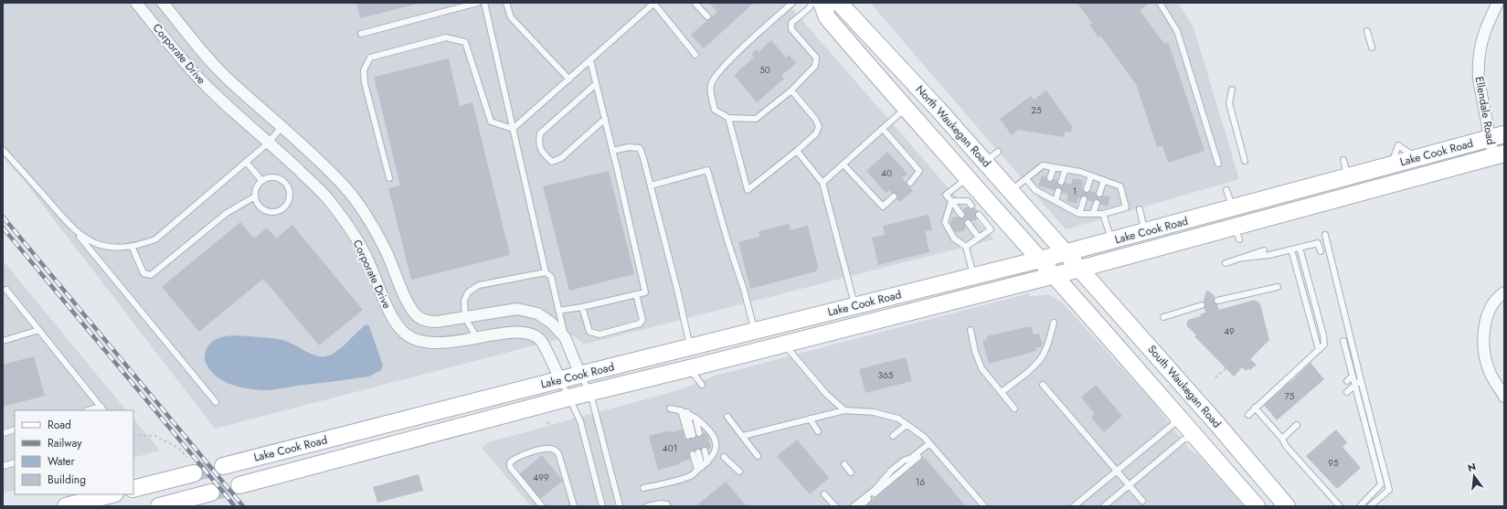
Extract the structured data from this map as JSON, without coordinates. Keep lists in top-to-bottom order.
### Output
{
  "streets": {
    "main road": ["North Waukegan Road", "Lake Cook Road", "South Waukegan Road"],
    "street": ["Corporate Drive", "Ellendale Road"]
  },
  "crossings": [
    ["Corporate Drive", "Lake Cook Road"],
    ["Ellendale Road", "Lake Cook Road"],
    ["North Waukegan Road", "Lake Cook Road"],
    ["North Waukegan Road", "South Waukegan Road"],
    ["Lake Cook Road", "South Waukegan Road"]
  ],
  "house_numbers": [
    "50",
    "25",
    "40",
    "1",
    "49",
    "365",
    "75",
    "401",
    "95",
    "499",
    "16"
  ],
  "legend": [
    "Road",
    "Railway",
    "Water",
    "Building"
  ],
  "north": "top"
}
